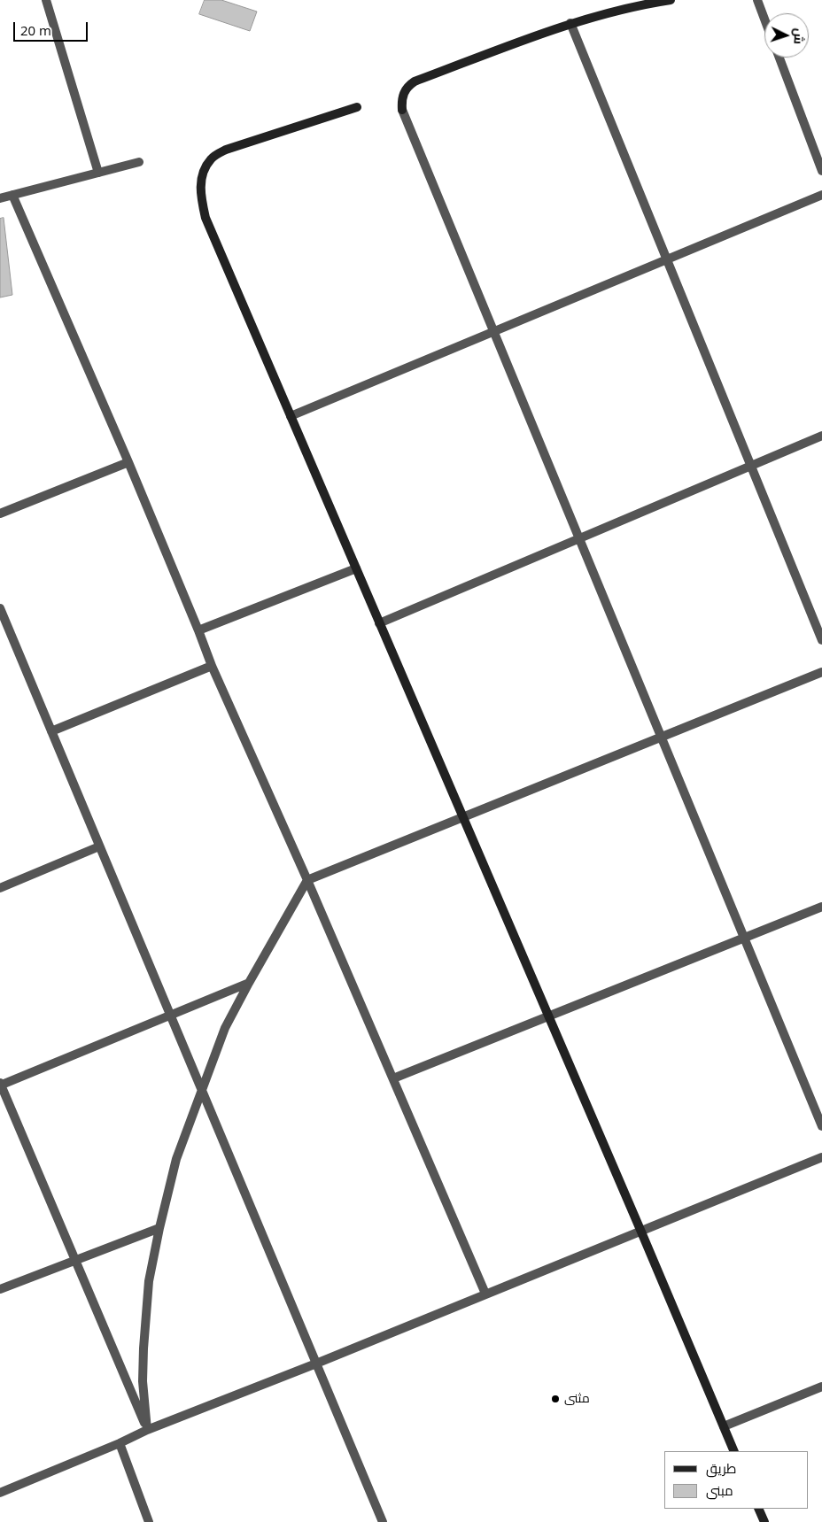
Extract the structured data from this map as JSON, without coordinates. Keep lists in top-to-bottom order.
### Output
{
  "places": ["مثنى"],
  "legend": ["طريق", "مبنى"],
  "scale_bar": "20 m",
  "north": "right"
}
